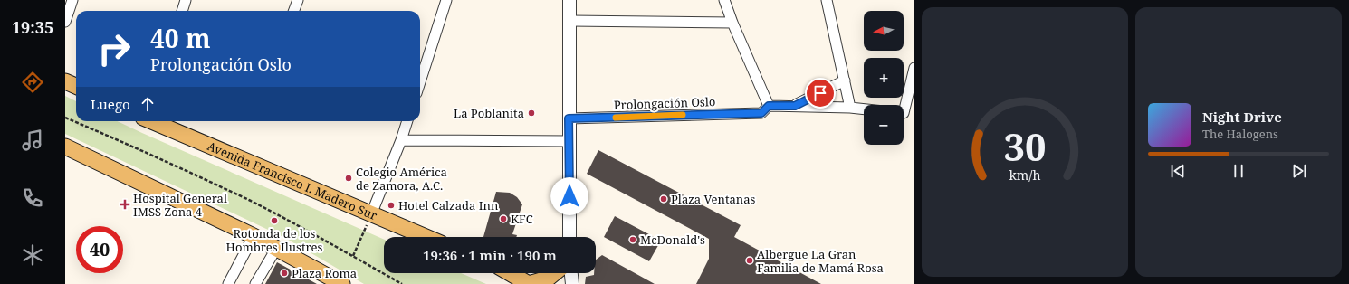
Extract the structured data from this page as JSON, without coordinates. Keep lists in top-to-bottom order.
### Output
{
  "streets": {
    "main road": ["Avenida Francisco I. Madero Sur"],
    "street": ["Prolongación Oslo"]
  },
  "places": {
    "other": [
      "La Poblanita",
      "Colegio América de Zamora, A.C.",
      "Plaza Ventanas",
      "Hotel Calzada Inn",
      "KFC",
      "Rotonda de los Hombres Ilustres",
      "McDonald's",
      "Albergue La Gran Familia de Mamá Rosa",
      "Plaza Roma"
    ],
    "health": ["Hospital General IMSS Zona 4"]
  },
  "north": "left",
  "page": {
    "tabs": "19:35",
    "map_buttons": ["+", "−"],
    "turn": ["40 m", "Prolongación Oslo"],
    "then": "Luego",
    "song": ["Night Drive", "The Halogens"],
    "limit": "40",
    "trip": "19:36 · 1 min · 190 m",
    "gauge": ["30", "km/h"]
  }
}
